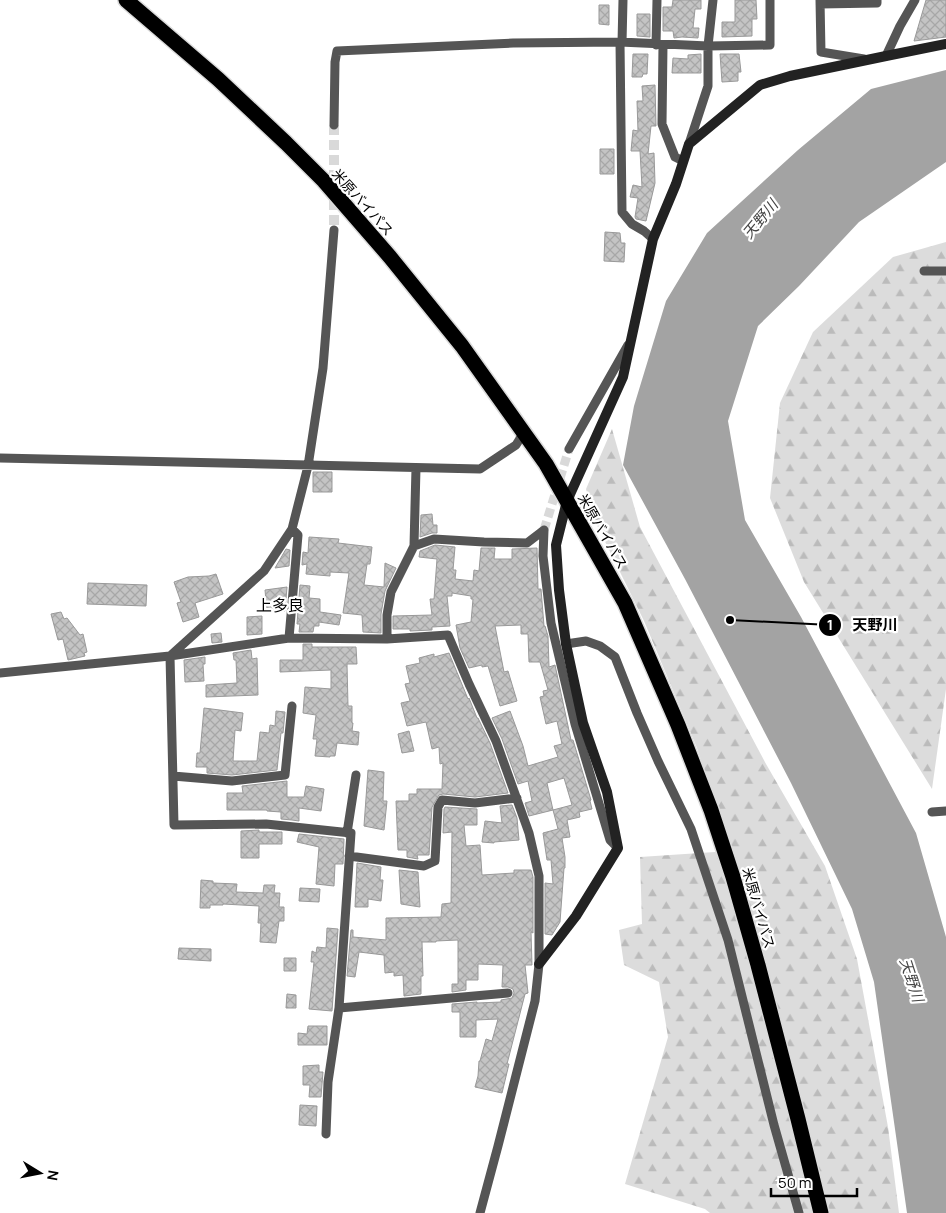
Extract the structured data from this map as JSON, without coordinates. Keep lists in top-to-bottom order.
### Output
{
  "streets": {
    "highway": ["米原バイパス"]
  },
  "districts": ["上多良"],
  "water": ["天野川"],
  "places": ["天野川"],
  "scale_bar": "50 m",
  "north": "right"
}
